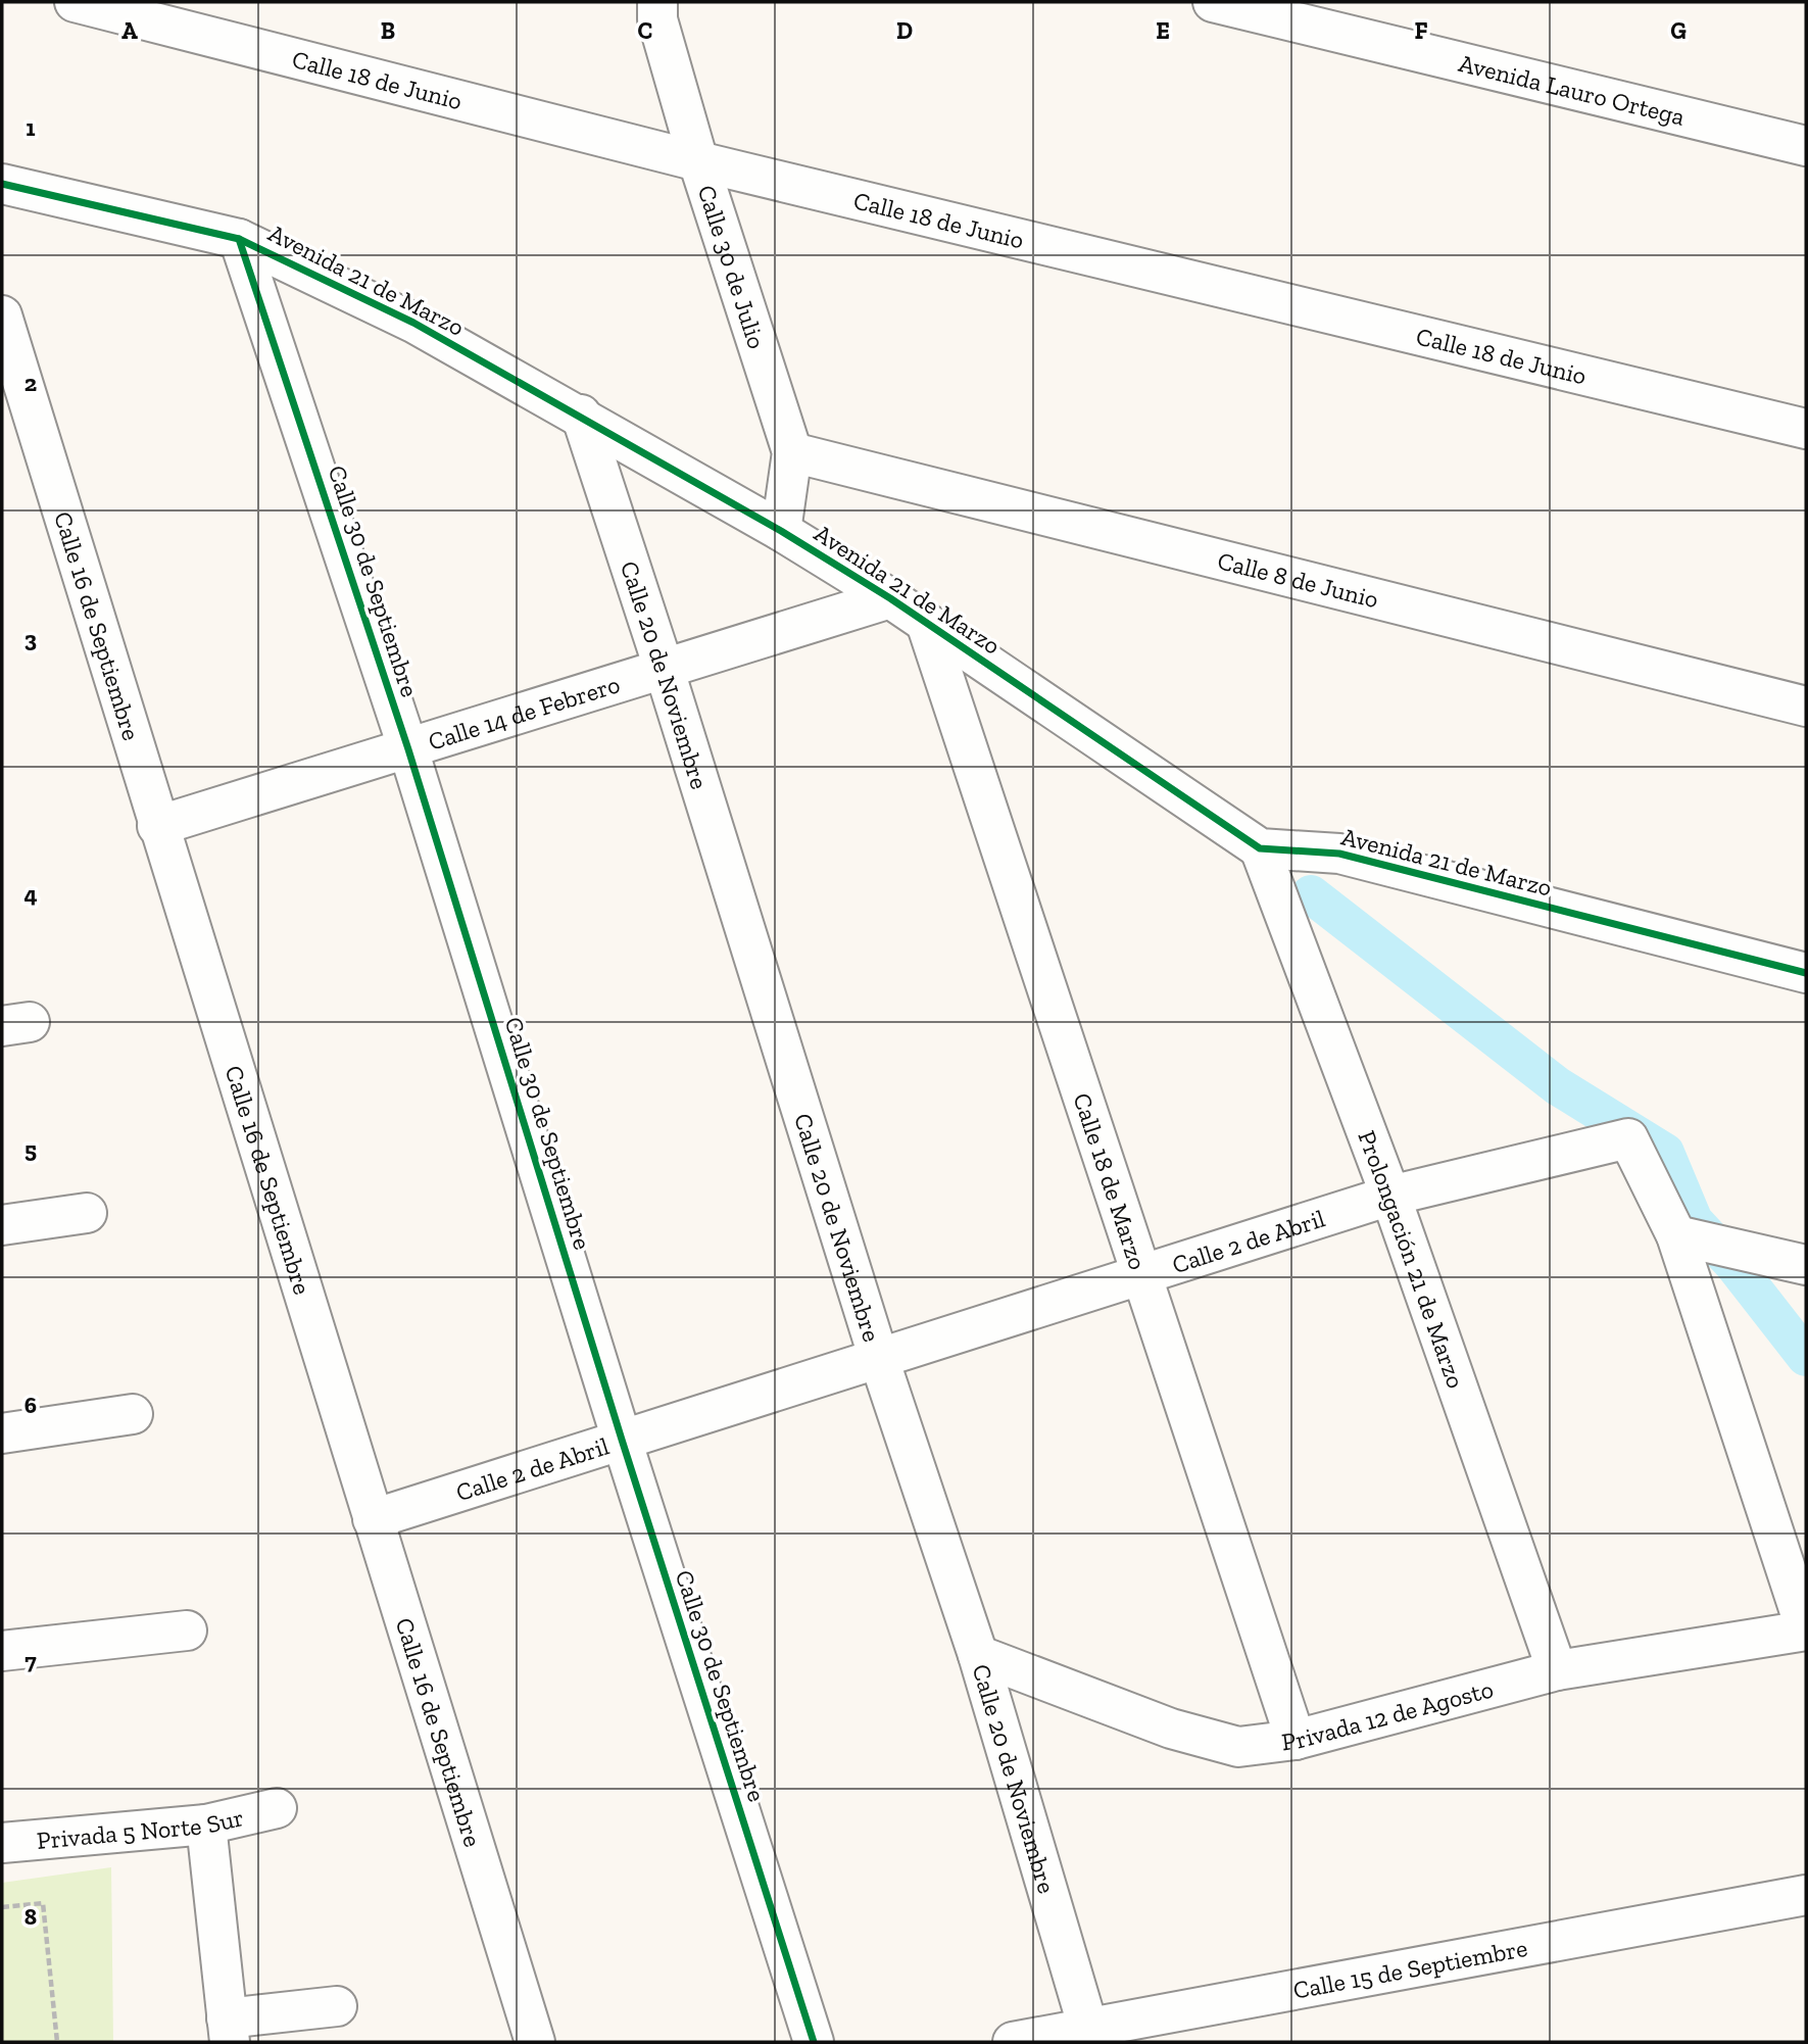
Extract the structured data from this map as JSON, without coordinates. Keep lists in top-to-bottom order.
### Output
{
  "streets": {
    "street": [
      "Calle 18 de Junio",
      "Avenida Lauro Ortega",
      "Calle 30 de Julio",
      "Avenida 21 de Marzo",
      "Calle 8 de Junio",
      "Calle 30 de Septiembre",
      "Calle 16 de Septiembre",
      "Calle 20 de Noviembre",
      "Calle 14 de Febrero",
      "Calle 18 de Marzo",
      "Calle 2 de Abril",
      "Prolongación 21 de Marzo",
      "Privada 12 de Agosto",
      "Privada 5 Norte Sur",
      "Calle 15 de Septiembre"
    ]
  },
  "crossings": [
    ["Calle 18 de Junio", "Calle 30 de Julio"],
    ["Calle 30 de Julio", "Avenida 21 de Marzo"],
    ["Calle 30 de Julio", "Calle 8 de Junio"],
    ["Avenida 21 de Marzo", "Calle 30 de Septiembre"],
    ["Avenida 21 de Marzo", "Calle 20 de Noviembre"],
    ["Avenida 21 de Marzo", "Calle 14 de Febrero"],
    ["Avenida 21 de Marzo", "Calle 18 de Marzo"],
    ["Avenida 21 de Marzo", "Prolongación 21 de Marzo"],
    ["Calle 30 de Septiembre", "Calle 14 de Febrero"],
    ["Calle 30 de Septiembre", "Calle 2 de Abril"],
    ["Calle 16 de Septiembre", "Calle 14 de Febrero"],
    ["Calle 16 de Septiembre", "Calle 2 de Abril"],
    ["Calle 20 de Noviembre", "Calle 14 de Febrero"],
    ["Calle 20 de Noviembre", "Calle 2 de Abril"],
    ["Calle 20 de Noviembre", "Privada 12 de Agosto"],
    ["Calle 20 de Noviembre", "Calle 15 de Septiembre"],
    ["Calle 18 de Marzo", "Calle 2 de Abril"],
    ["Calle 18 de Marzo", "Privada 12 de Agosto"],
    ["Calle 2 de Abril", "Prolongación 21 de Marzo"],
    ["Calle 2 de Abril", "Privada 12 de Agosto"],
    ["Prolongación 21 de Marzo", "Privada 12 de Agosto"]
  ],
  "grid": {
    "columns": [
      "A",
      "B",
      "C",
      "D",
      "E",
      "F",
      "G"
    ],
    "rows": [
      "1",
      "2",
      "3",
      "4",
      "5",
      "6",
      "7",
      "8"
    ]
  }
}
